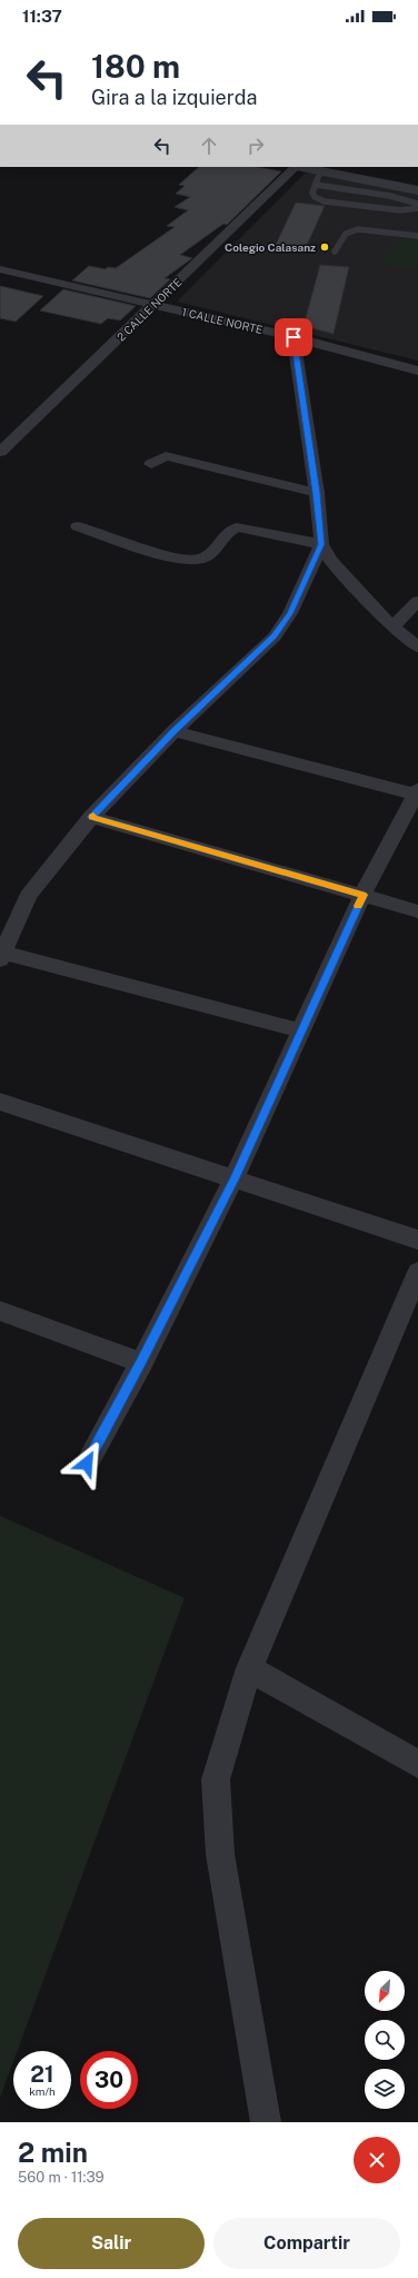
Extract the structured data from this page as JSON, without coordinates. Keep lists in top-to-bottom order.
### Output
{
  "streets": {
    "street": ["2 CALLE NORTE", "1 CALLE NORTE"]
  },
  "crossings": [
    ["2 CALLE NORTE", "1 CALLE NORTE"]
  ],
  "places": ["Colegio Calasanz"],
  "north": "bottom left",
  "page": {
    "status": "11:37",
    "turn": ["180 m", "Gira a la izquierda"],
    "speed": "21 km/h",
    "limit": "30",
    "heading": ["2 min", "560 m · 11:39"],
    "buttons": ["Salir", "Compartir"]
  }
}
